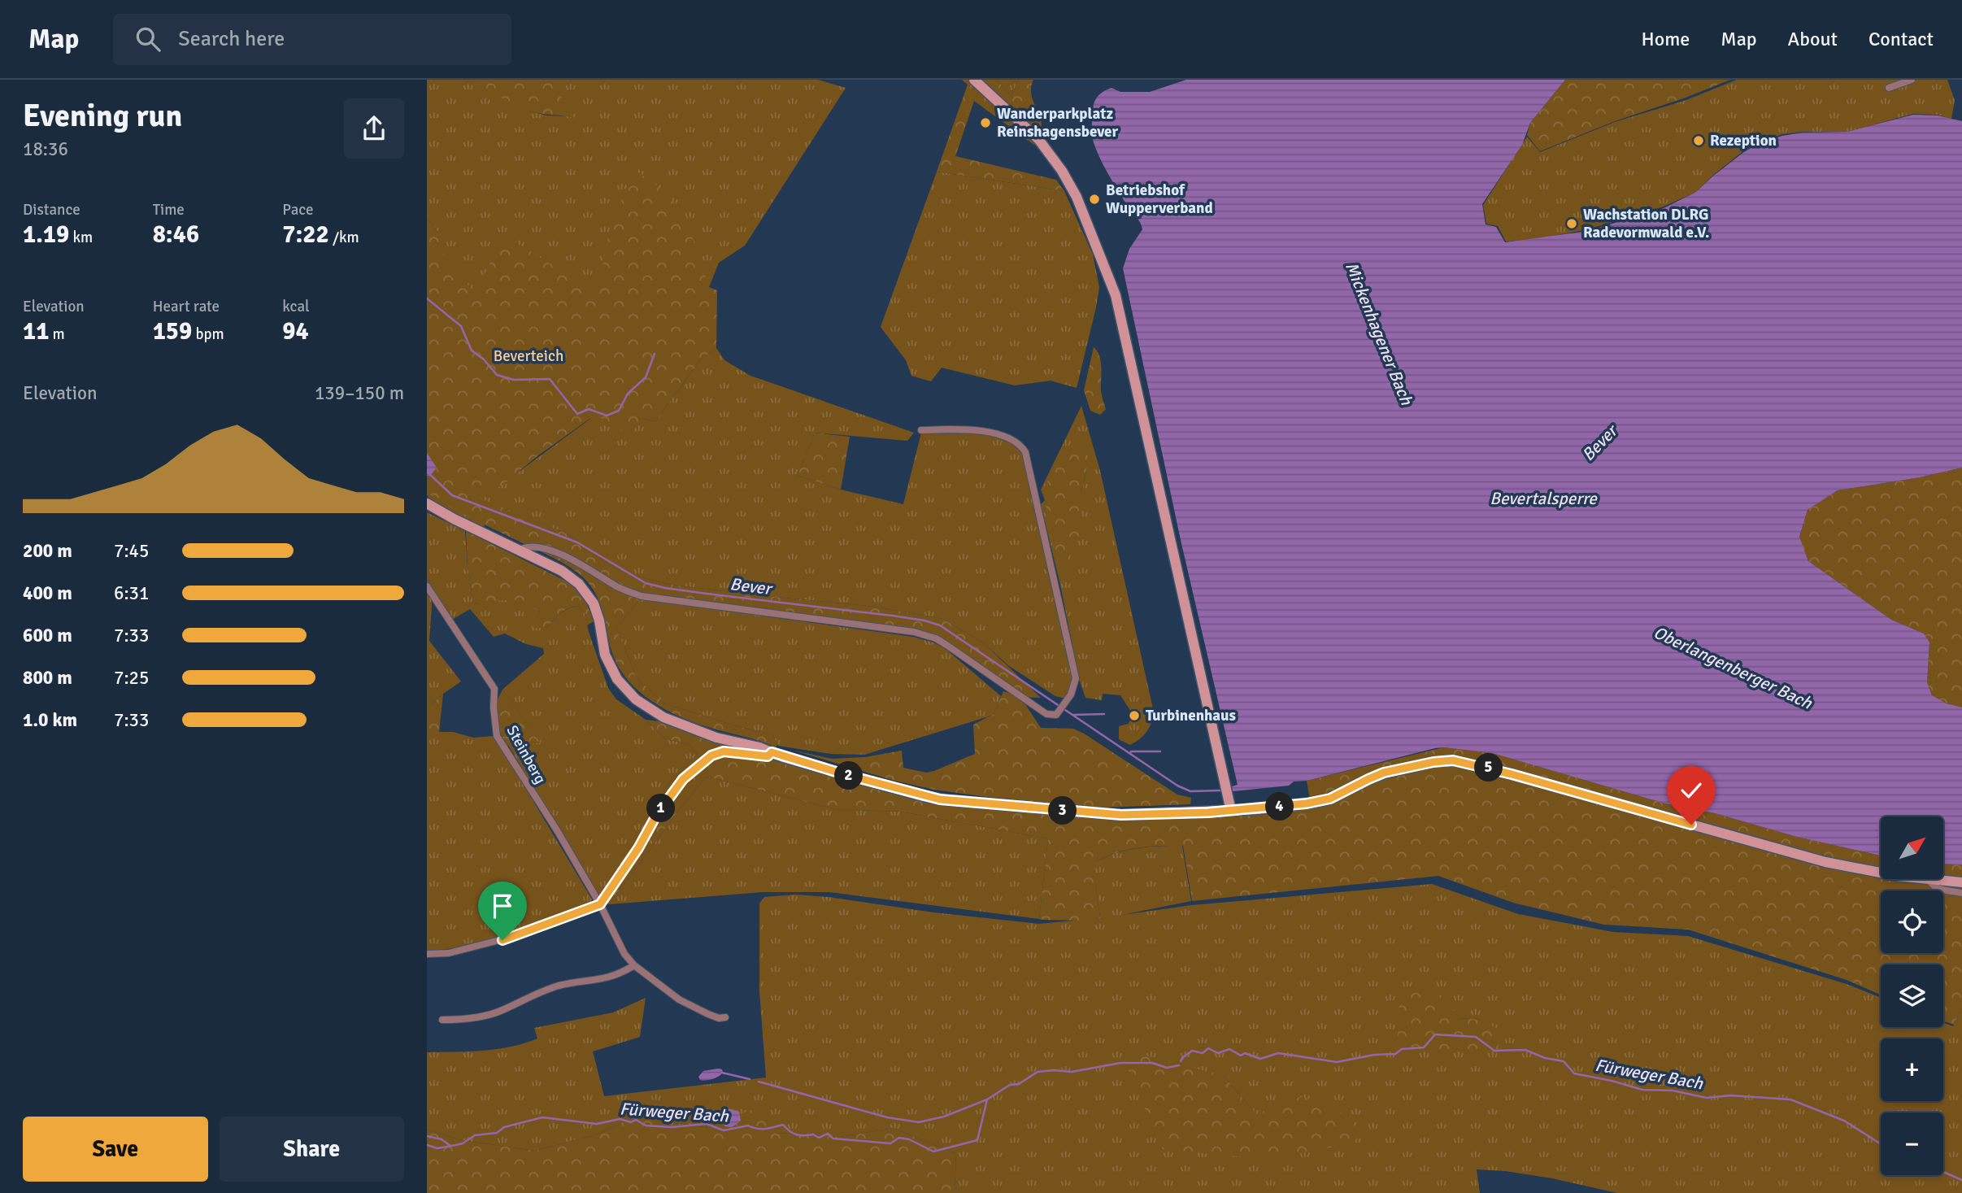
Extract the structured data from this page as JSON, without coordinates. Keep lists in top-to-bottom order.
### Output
{
  "streets": {
    "street": ["Steinberg"]
  },
  "water": [
    "Mickenhagener Bach",
    "Bever",
    "Bevertalsperre",
    "Oberlangenberger Bach",
    "Fürweger Bach"
  ],
  "parks": ["Beverteich"],
  "places": [
    "Wanderparkplatz Reinshagensbever",
    "Rezeption",
    "Betriebshof Wupperverband",
    "Wachstation DLRG Radevormwald e.V.",
    "Turbinenhaus"
  ],
  "north": "top right",
  "page": {
    "header": "Map",
    "search": "Search here",
    "nav": [
      "Home",
      "Map",
      "About",
      "Contact"
    ],
    "heading": ["Evening run", "18:36"],
    "stats": [
      ["Distance", "1.19 km"],
      ["Time", "8:46"],
      ["Pace", "7:22 /km"],
      ["Elevation", "11 m"],
      ["Heart rate", "159 bpm"],
      ["kcal", "94"]
    ],
    "chart": ["Elevation", "139–150 m"],
    "list": [
      {
        "name": "200 m",
        "note": "7:45"
      },
      {
        "name": "400 m",
        "note": "6:31"
      },
      {
        "name": "600 m",
        "note": "7:33"
      },
      {
        "name": "800 m",
        "note": "7:25"
      },
      {
        "name": "1.0 km",
        "note": "7:33"
      }
    ],
    "pins": [
      "5",
      "2",
      "4",
      "1",
      "3"
    ],
    "map_buttons": ["+", "−"],
    "buttons": ["Save", "Share"]
  }
}
